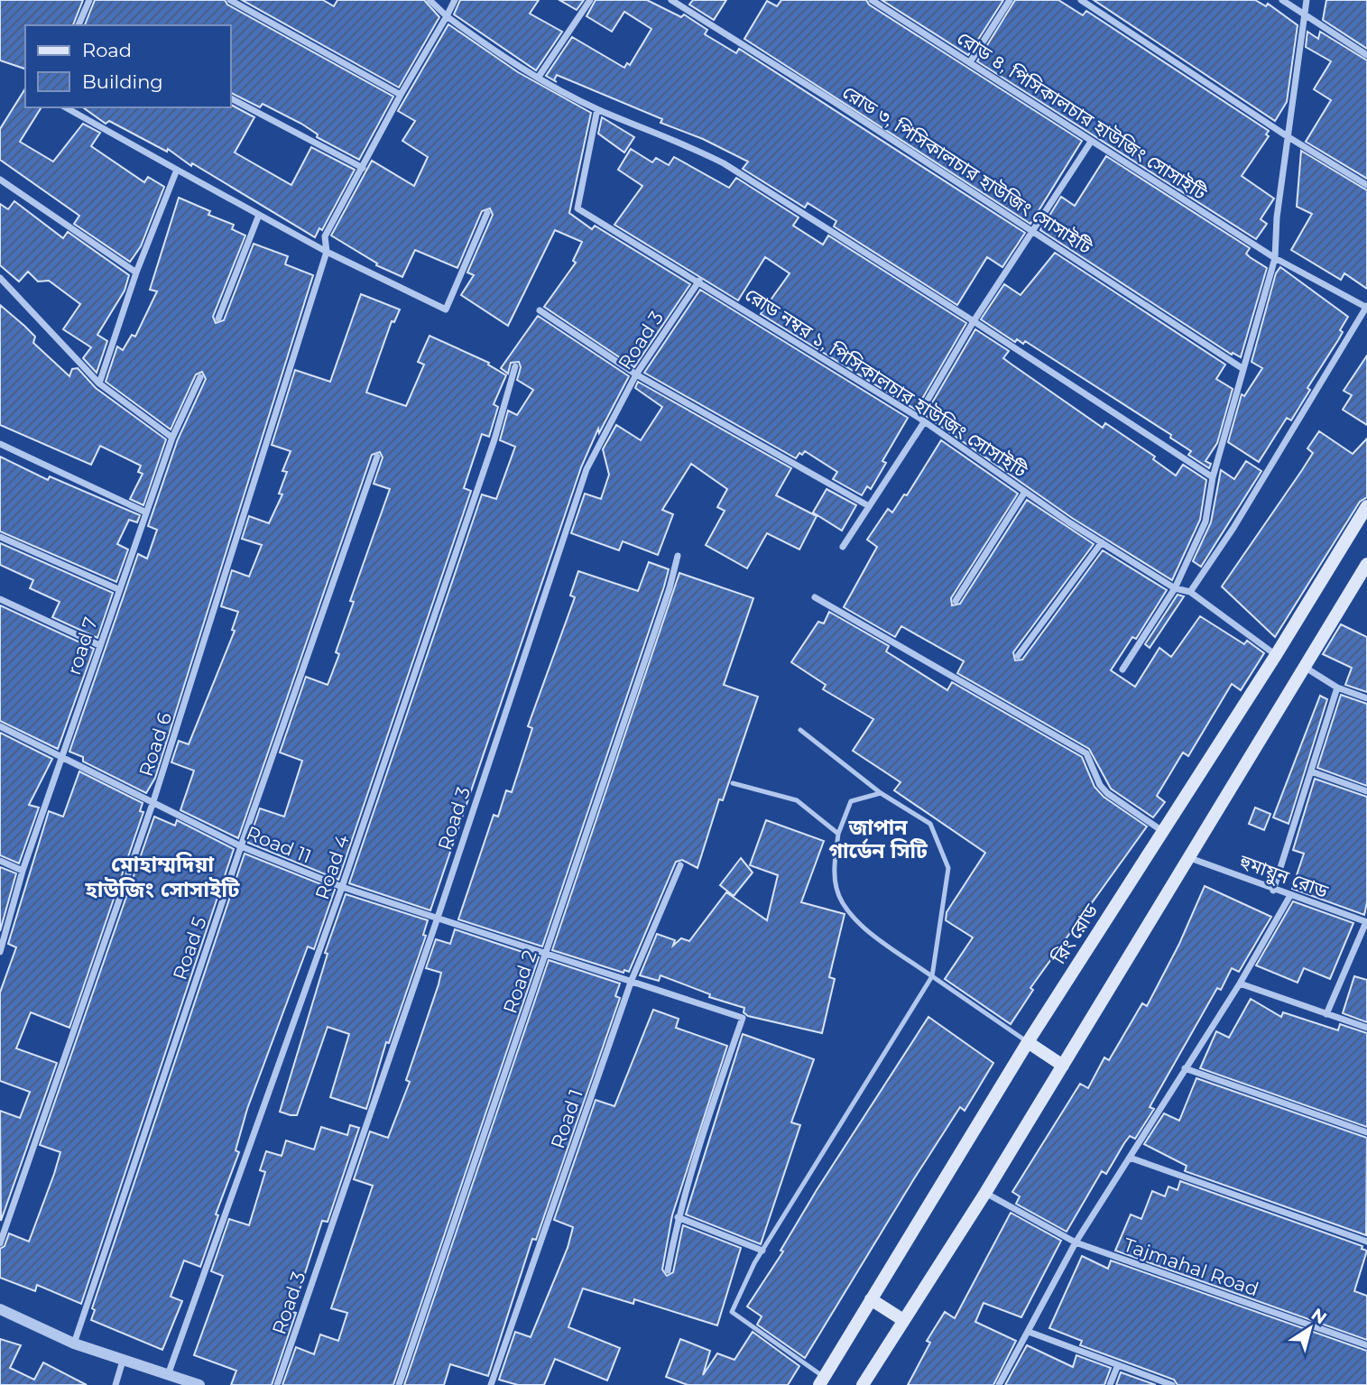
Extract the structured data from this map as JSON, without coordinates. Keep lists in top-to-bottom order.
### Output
{
  "streets": {
    "main road": ["রিং রোড"],
    "street": [
      "রোড ৪, পিসিকালচার হাউজিং সোসাইটি",
      "রোড ৩, পিসিকালচার হাউজিং সোসাইটি",
      "Road 3",
      "রোড নম্বর ১, পিসিকালচার হাউজিং সোসাইটি",
      "road 7",
      "Road 6",
      "Road 11",
      "Road 4",
      "হুমায়ুন রোড",
      "Road 5",
      "Road 2",
      "Road 1",
      "Tajmahal Road"
    ]
  },
  "crossings": [
    ["Road 3", "রোড নম্বর ১, পিসিকালচার হাউজিং সোসাইটি"],
    ["Road 3", "Road 11"],
    ["road 7", "Road 11"],
    ["Road 6", "Road 11"],
    ["Road 11", "Road 4"],
    ["Road 11", "Road 5"],
    ["Road 11", "Road 2"],
    ["Road 11", "Road 1"]
  ],
  "districts": ["জাপান গার্ডেন সিটি", "মোহাম্মদিয়া হাউজিং সোসাইটি"],
  "legend": ["Road", "Building"],
  "north": "top right"
}
